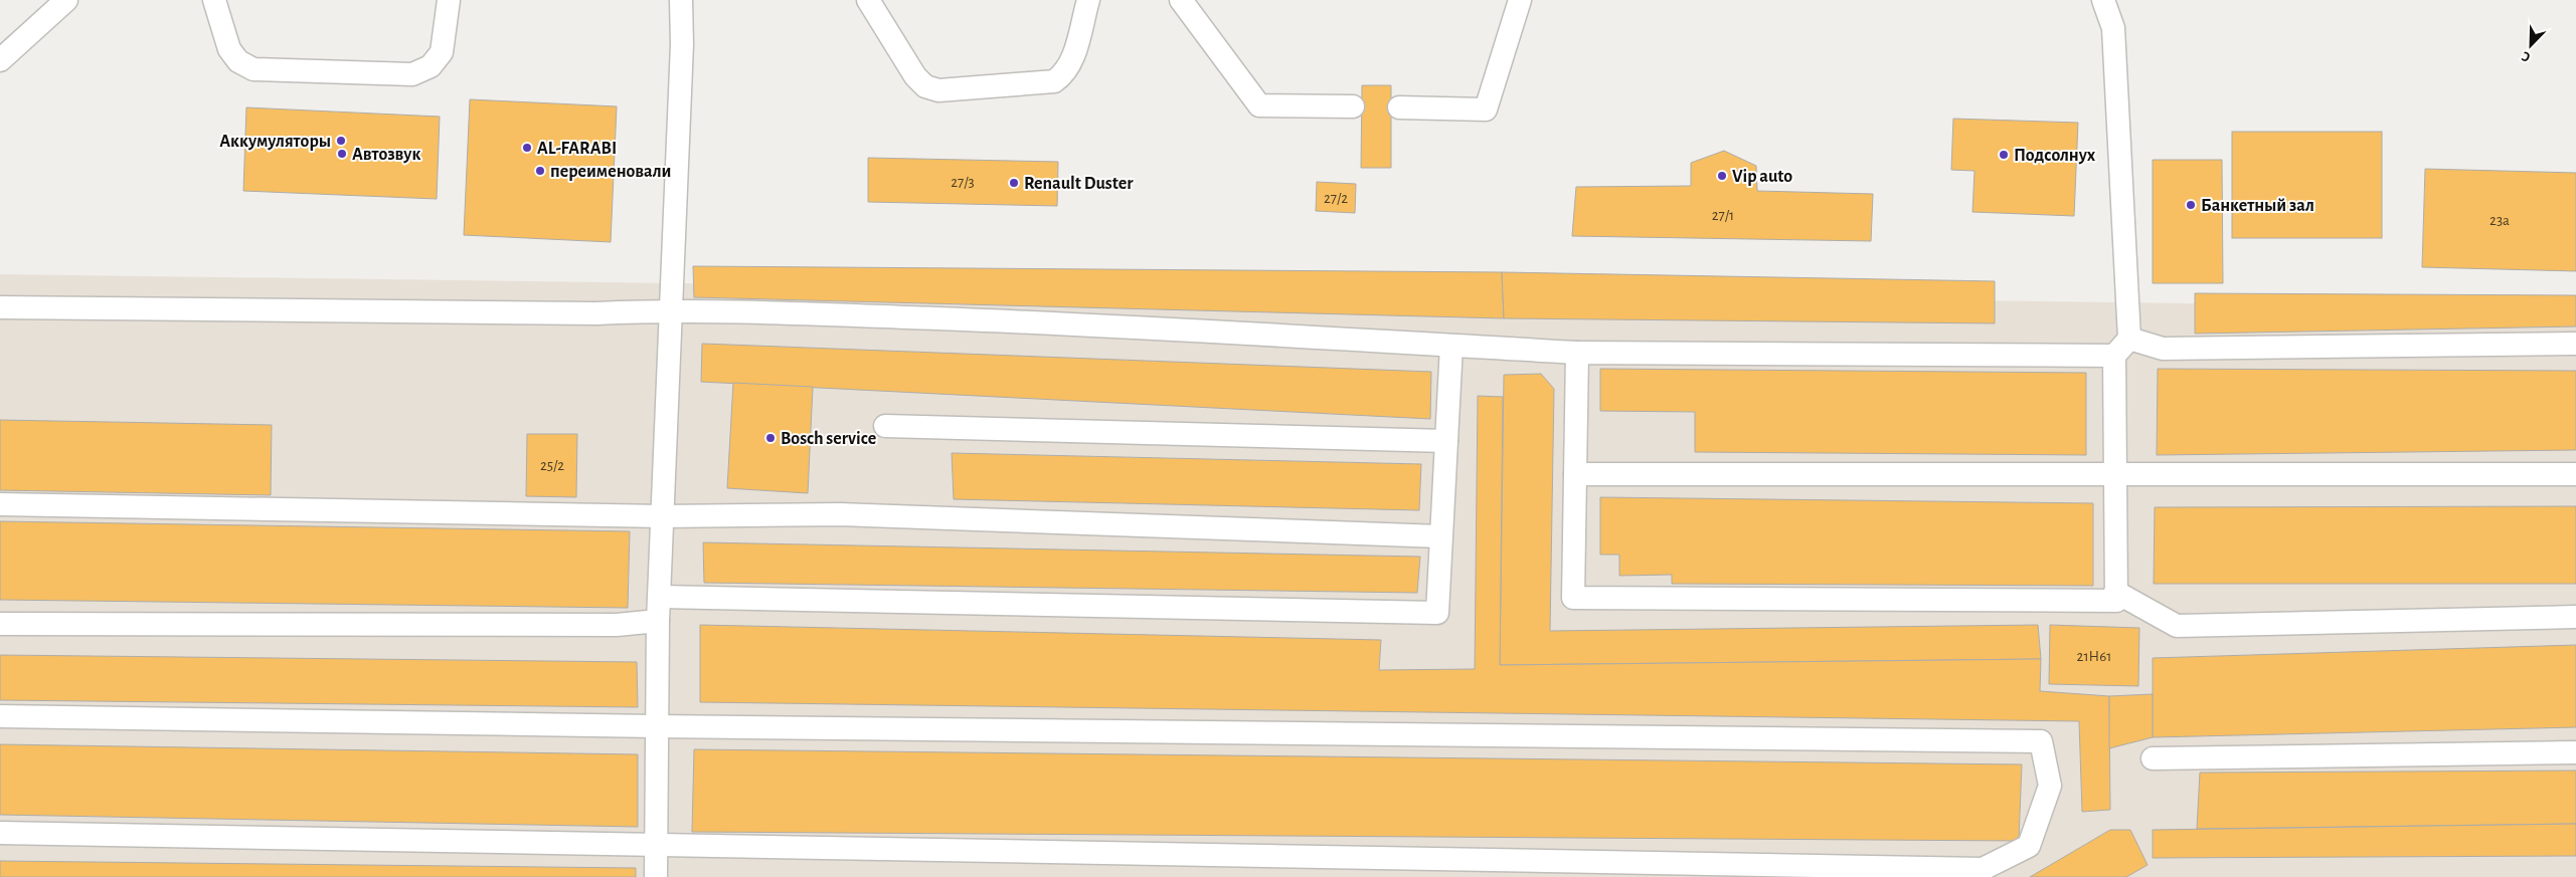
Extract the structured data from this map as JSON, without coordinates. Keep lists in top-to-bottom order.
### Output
{
  "places": [
    "Аккумуляторы",
    "AL-FARABI",
    "Автозвук",
    "Подсолнух",
    "переименовали",
    "Vip auto",
    "Renault Duster",
    "Банкетный зал",
    "Bosch service"
  ],
  "house_numbers": [
    "27/3",
    "27/2",
    "27/1",
    "23а",
    "25/2",
    "21Н61"
  ],
  "north": "bottom left"
}
